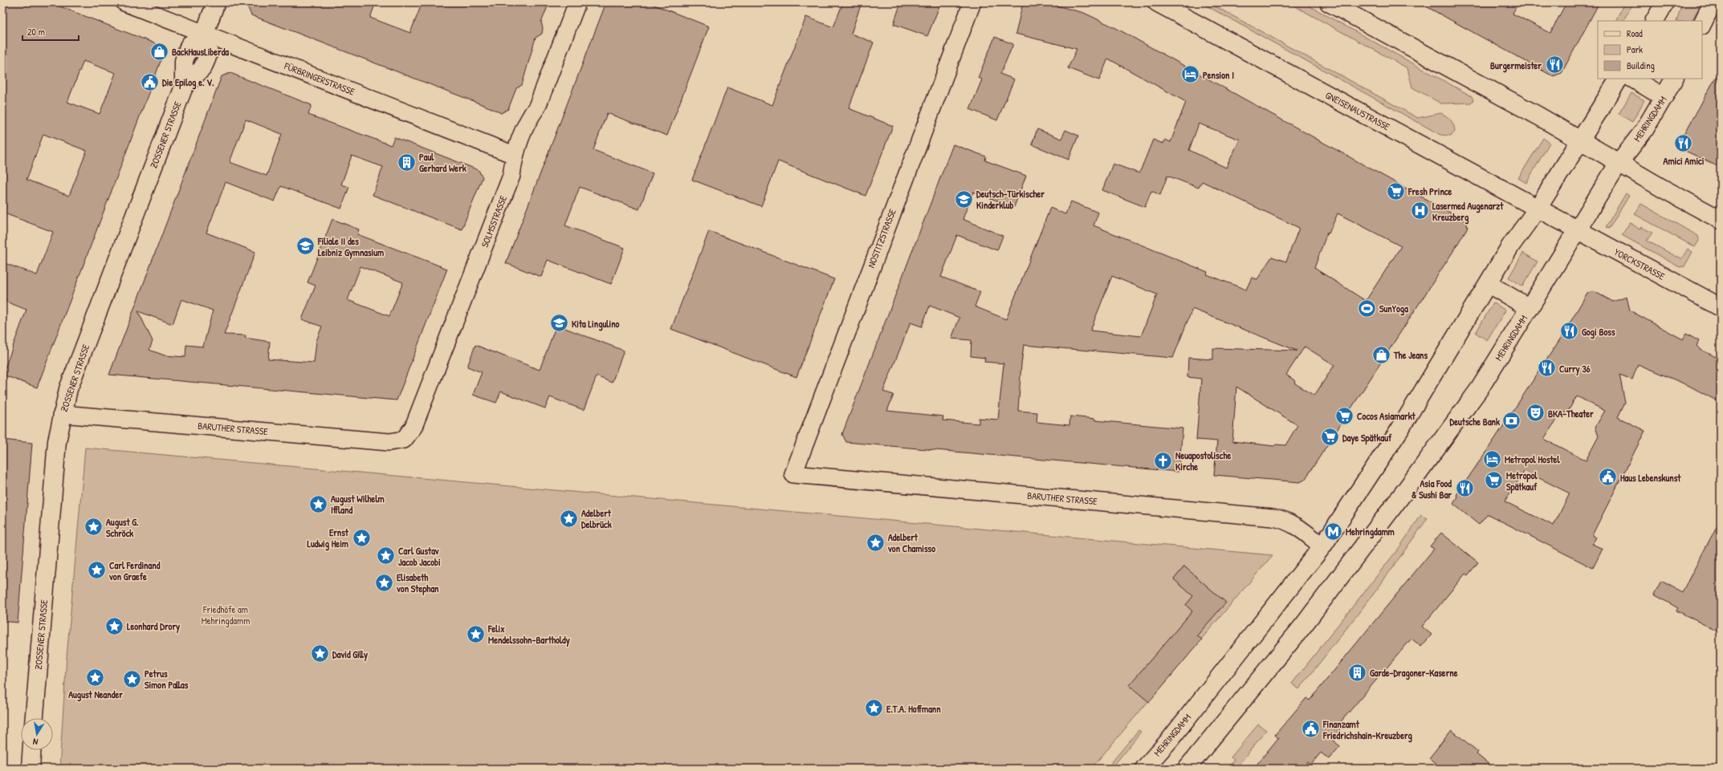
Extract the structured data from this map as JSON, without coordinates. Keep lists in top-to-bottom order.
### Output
{
  "streets": {
    "main road": [
      "GNEISENAUSTRASSE",
      "MEHRINGDAMM",
      "ZOSSENER STRASSE",
      "YORCKSTRASSE"
    ],
    "street": [
      "FÜRBRINGERSTRASSE",
      "SOLMSSTRASSE",
      "NOSTITZSTRASSE",
      "BARUTHER STRASSE"
    ]
  },
  "crossings": [
    ["FÜRBRINGERSTRASSE", "ZOSSENER STRASSE"],
    ["FÜRBRINGERSTRASSE", "SOLMSSTRASSE"],
    ["GNEISENAUSTRASSE", "MEHRINGDAMM"],
    ["GNEISENAUSTRASSE", "YORCKSTRASSE"],
    ["MEHRINGDAMM", "YORCKSTRASSE"],
    ["MEHRINGDAMM", "BARUTHER STRASSE"],
    ["ZOSSENER STRASSE", "BARUTHER STRASSE"],
    ["SOLMSSTRASSE", "BARUTHER STRASSE"],
    ["NOSTITZSTRASSE", "BARUTHER STRASSE"]
  ],
  "parks": ["Friedhöfe am Mehringdamm"],
  "places": {
    "shop": ["BackHausLiberda", "The Jeans"],
    "restaurant": [
      "Burgermeister",
      "Amici Amici",
      "Gogi Boss",
      "Curry 36",
      "Asia Food & Sushi Bar"
    ],
    "hotel": ["Pension I", "Metropol Hostel"],
    "public building": ["Die Epilog e. V.", "Haus Lebenskunst", "Finanzamt Friedrichshain-Kreuzberg"],
    "building": ["Paul Gerhard Werk", "Garde-Dragoner-Kaserne"],
    "supermarket": [
      "Fresh Prince",
      "Cocos Asiamarkt",
      "Daye Spätkauf",
      "Metropol Spätkauf"
    ],
    "school or university": ["Deutsch-Türkischer Kinderklub", "Filiale II des Leibniz Gymnasium", "Kita Lingulino"],
    "hospital": ["Lasermed Augenarzt Kreuzberg"],
    "sports": ["SunYoga"],
    "theatre": ["BKA-Theater"],
    "bank": ["Deutsche Bank"],
    "church": ["Neuapostolische Kirche"],
    "place": [
      "August Wilhelm Iffland",
      "Adelbert Delbrück",
      "August G. Schröck",
      "Ernst Ludwig Heim",
      "Adelbert von Chamisso",
      "Carl Gustav Jacob Jacobi",
      "Carl Ferdinand von Graefe",
      "Elisabeth von Stephan",
      "Leonhard Drory",
      "Felix Mendelssohn-Bartholdy",
      "David Gilly",
      "August Neander",
      "Petrus Simon Pallas",
      "E.T.A. Hoffmann"
    ],
    "metro station": ["Mehringdamm"]
  },
  "legend": ["Road", "Park", "Building"],
  "scale_bar": "20 m",
  "north": "bottom"
}
